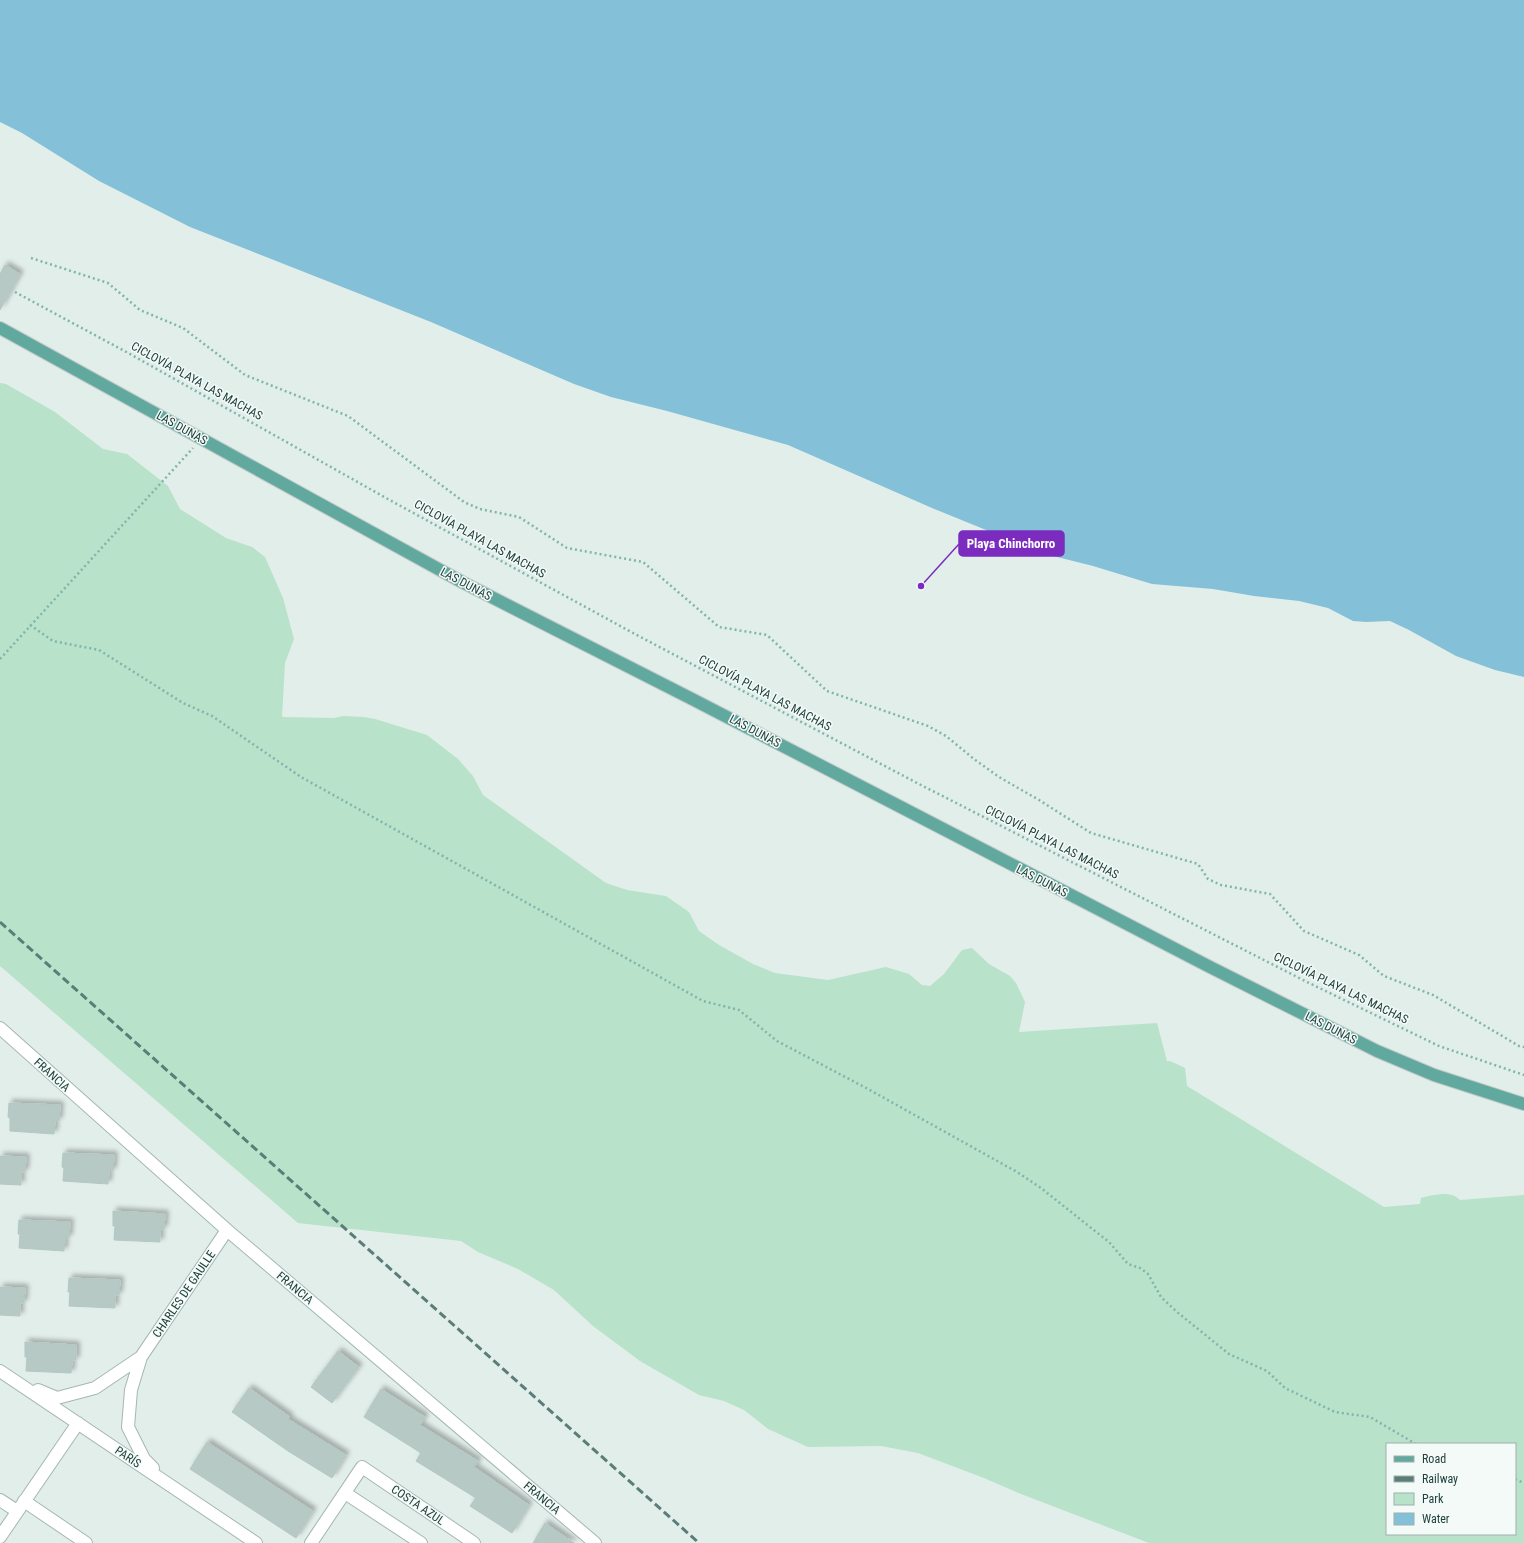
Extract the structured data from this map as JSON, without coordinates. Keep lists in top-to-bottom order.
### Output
{
  "streets": {
    "main road": ["LAS DUNAS"],
    "street": [
      "FRANCIA",
      "CHARLES DE GAULLE",
      "PARÍS",
      "COSTA AZUL"
    ],
    "path": ["CICLOVÍA PLAYA LAS MACHAS"]
  },
  "crossings": [
    ["FRANCIA", "CHARLES DE GAULLE"],
    ["CHARLES DE GAULLE", "PARÍS"]
  ],
  "places": ["Playa Chinchorro"],
  "legend": [
    "Road",
    "Railway",
    "Park",
    "Water"
  ]
}
